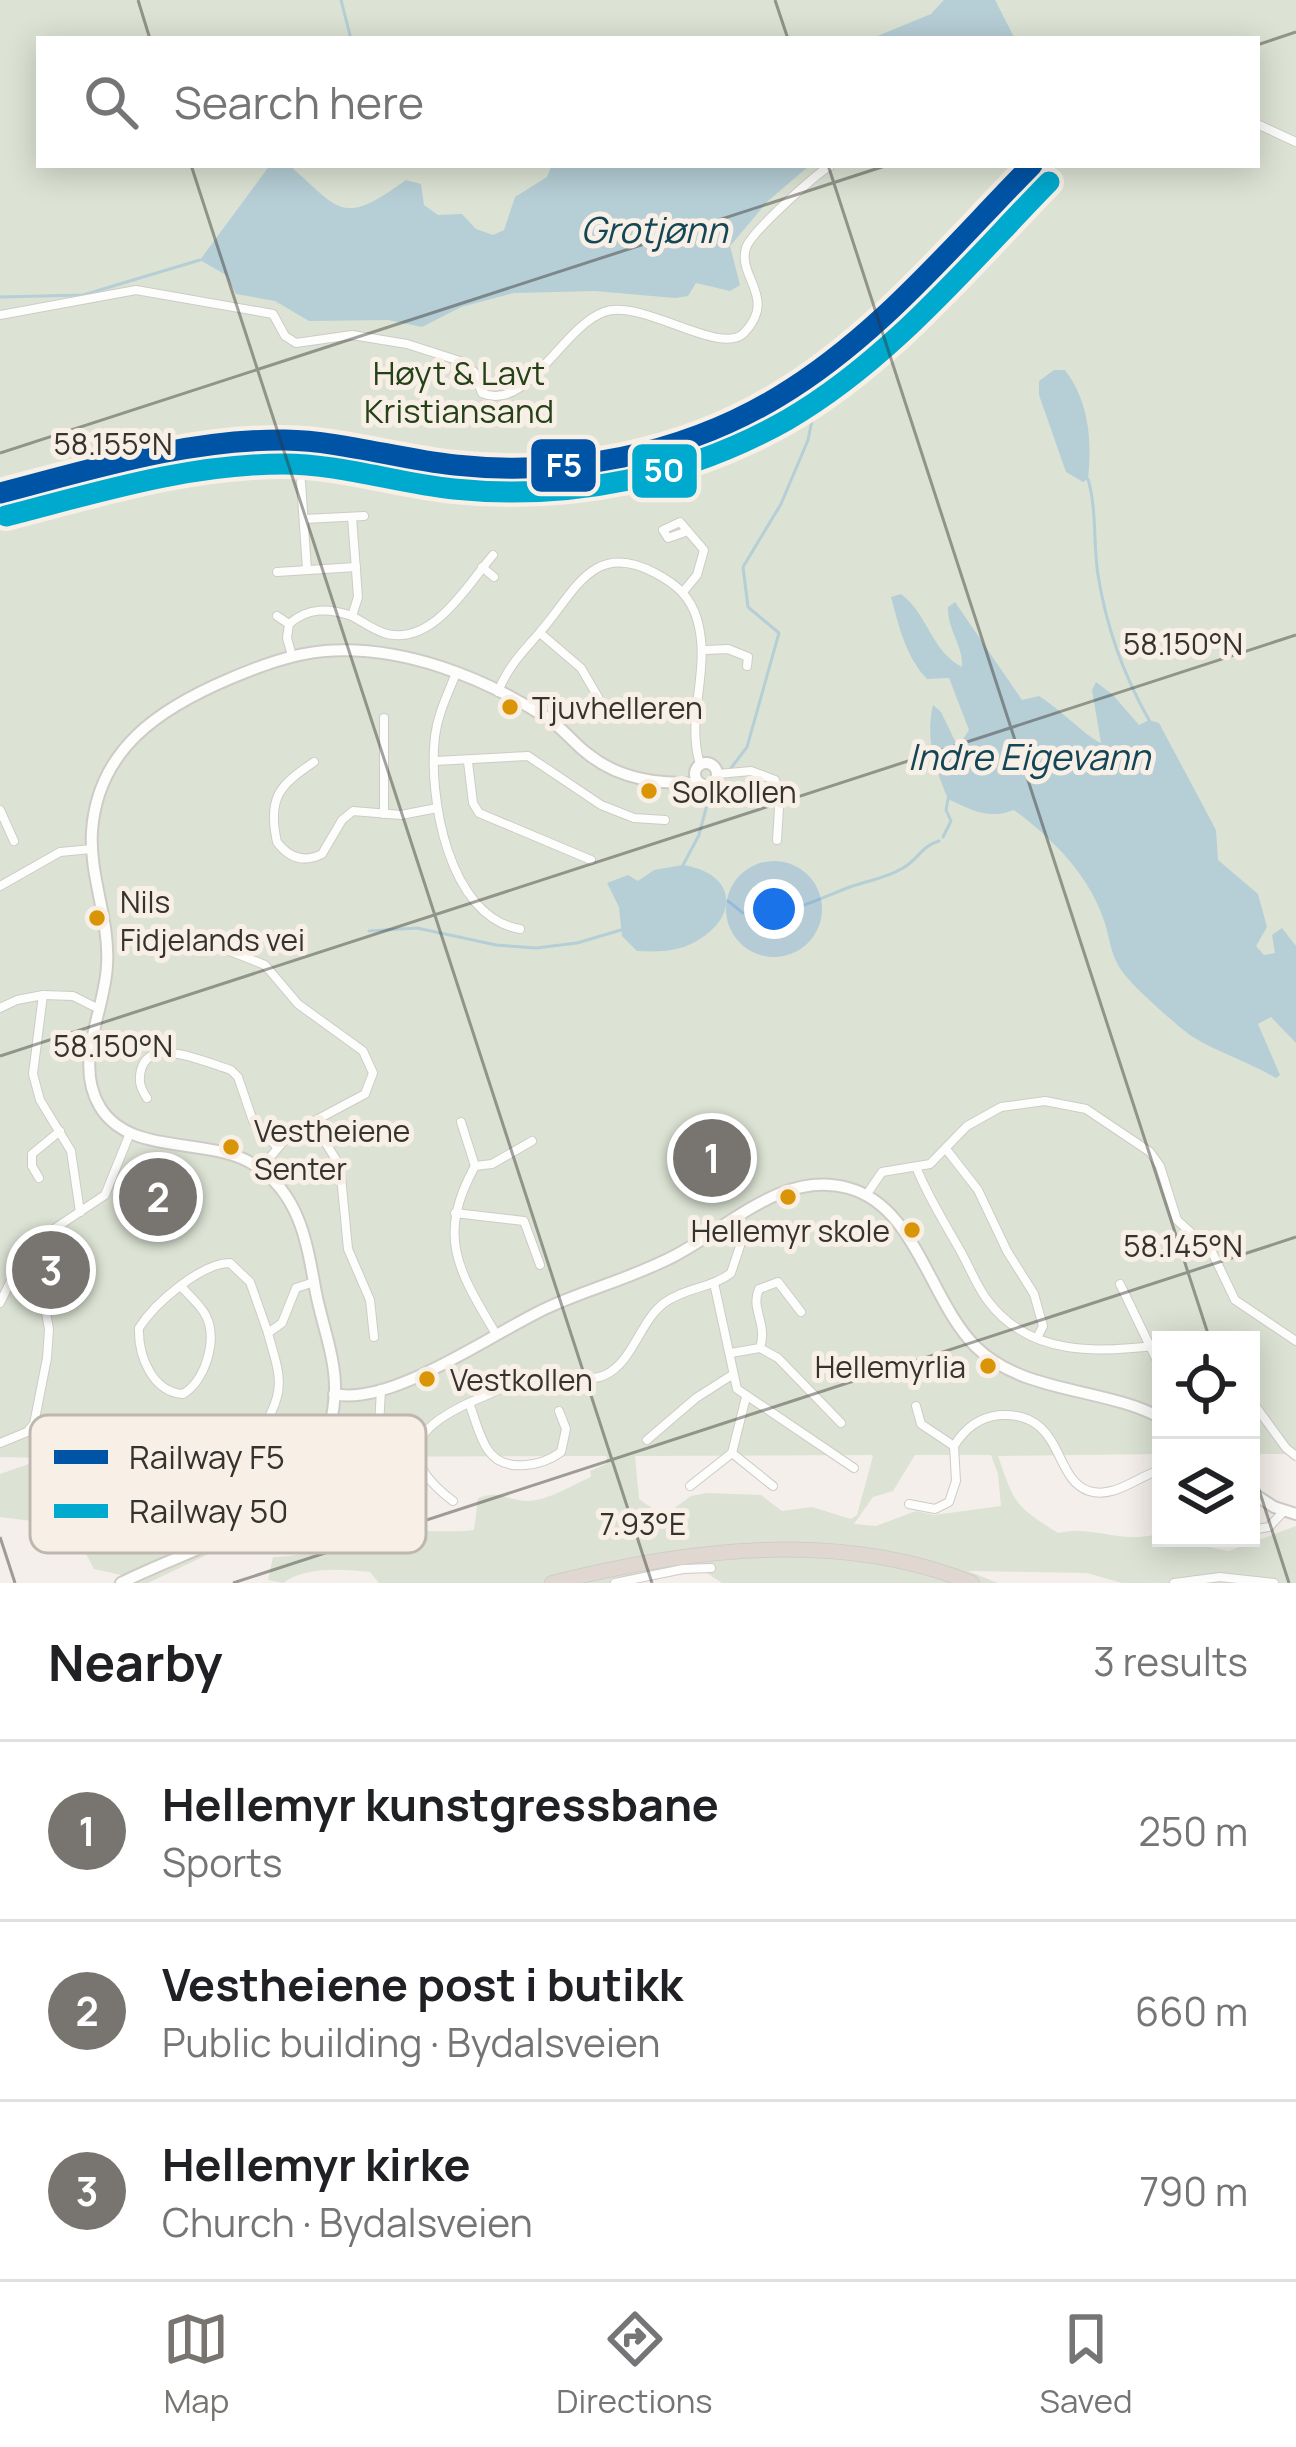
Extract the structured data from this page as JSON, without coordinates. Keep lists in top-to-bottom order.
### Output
{
  "water": ["Grotjønn", "Indre Eigevann"],
  "parks": ["Høyt & Lavt Kristiansand"],
  "places": [
    "Tjuvhelleren",
    "Solkollen",
    "Nils Fidjelands vei",
    "Vestheiene Senter",
    "Hellemyr skole",
    "Hellemyrlia",
    "Vestkollen"
  ],
  "lines": ["rail line F5", "rail line 50"],
  "legend": ["Railway F5", "Railway 50"],
  "page": {
    "search": "Search here",
    "pins": ["1", "2", "3"],
    "heading": ["Nearby", "3 results"],
    "list": [
      {
        "mark": "1",
        "name": "Hellemyr kunstgressbane",
        "note": "Sports",
        "value": "250 m"
      },
      {
        "mark": "2",
        "name": "Vestheiene post i butikk",
        "note": "Public building · Bydalsveien",
        "value": "660 m"
      },
      {
        "mark": "3",
        "name": "Hellemyr kirke",
        "note": "Church · Bydalsveien",
        "value": "790 m"
      }
    ],
    "nav": ["Map", "Directions", "Saved"]
  },
  "coordinates": [
    "58.155°N",
    "58.150°N",
    "58.145°N",
    "7.93°E"
  ]
}
